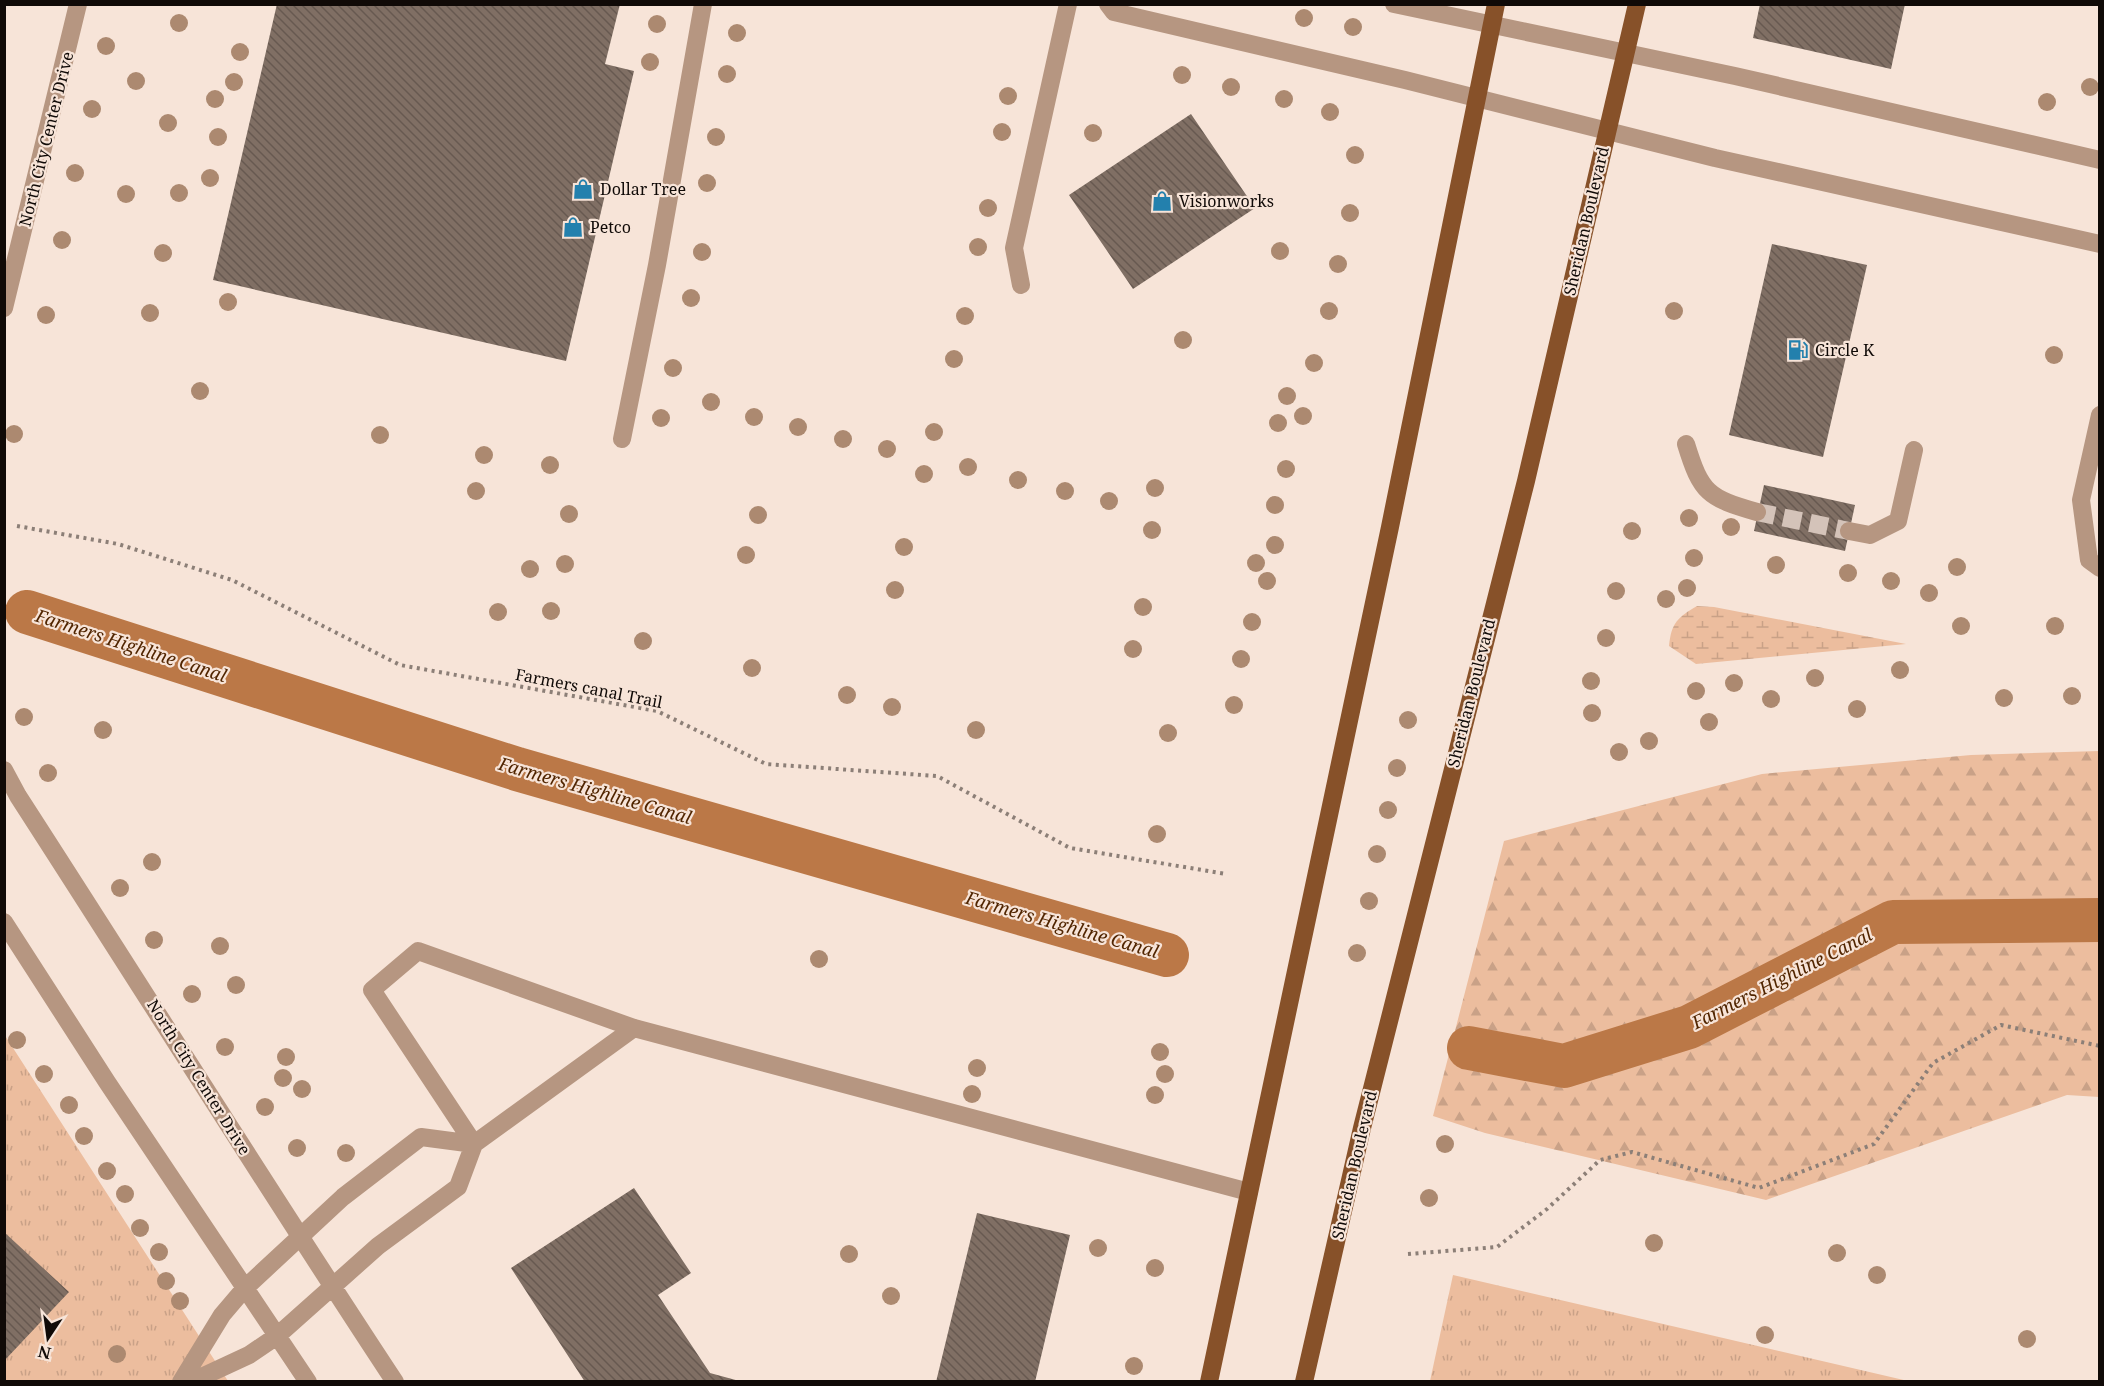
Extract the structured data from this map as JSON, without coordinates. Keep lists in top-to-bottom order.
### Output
{
  "streets": {
    "main road": ["Sheridan Boulevard"],
    "street": ["North City Center Drive"],
    "path": ["Farmers canal Trail"]
  },
  "water": ["Farmers Highline Canal"],
  "places": {
    "shop": ["Dollar Tree", "Visionworks", "Petco"],
    "fuel station": ["Circle K"]
  },
  "north": "bottom"
}
